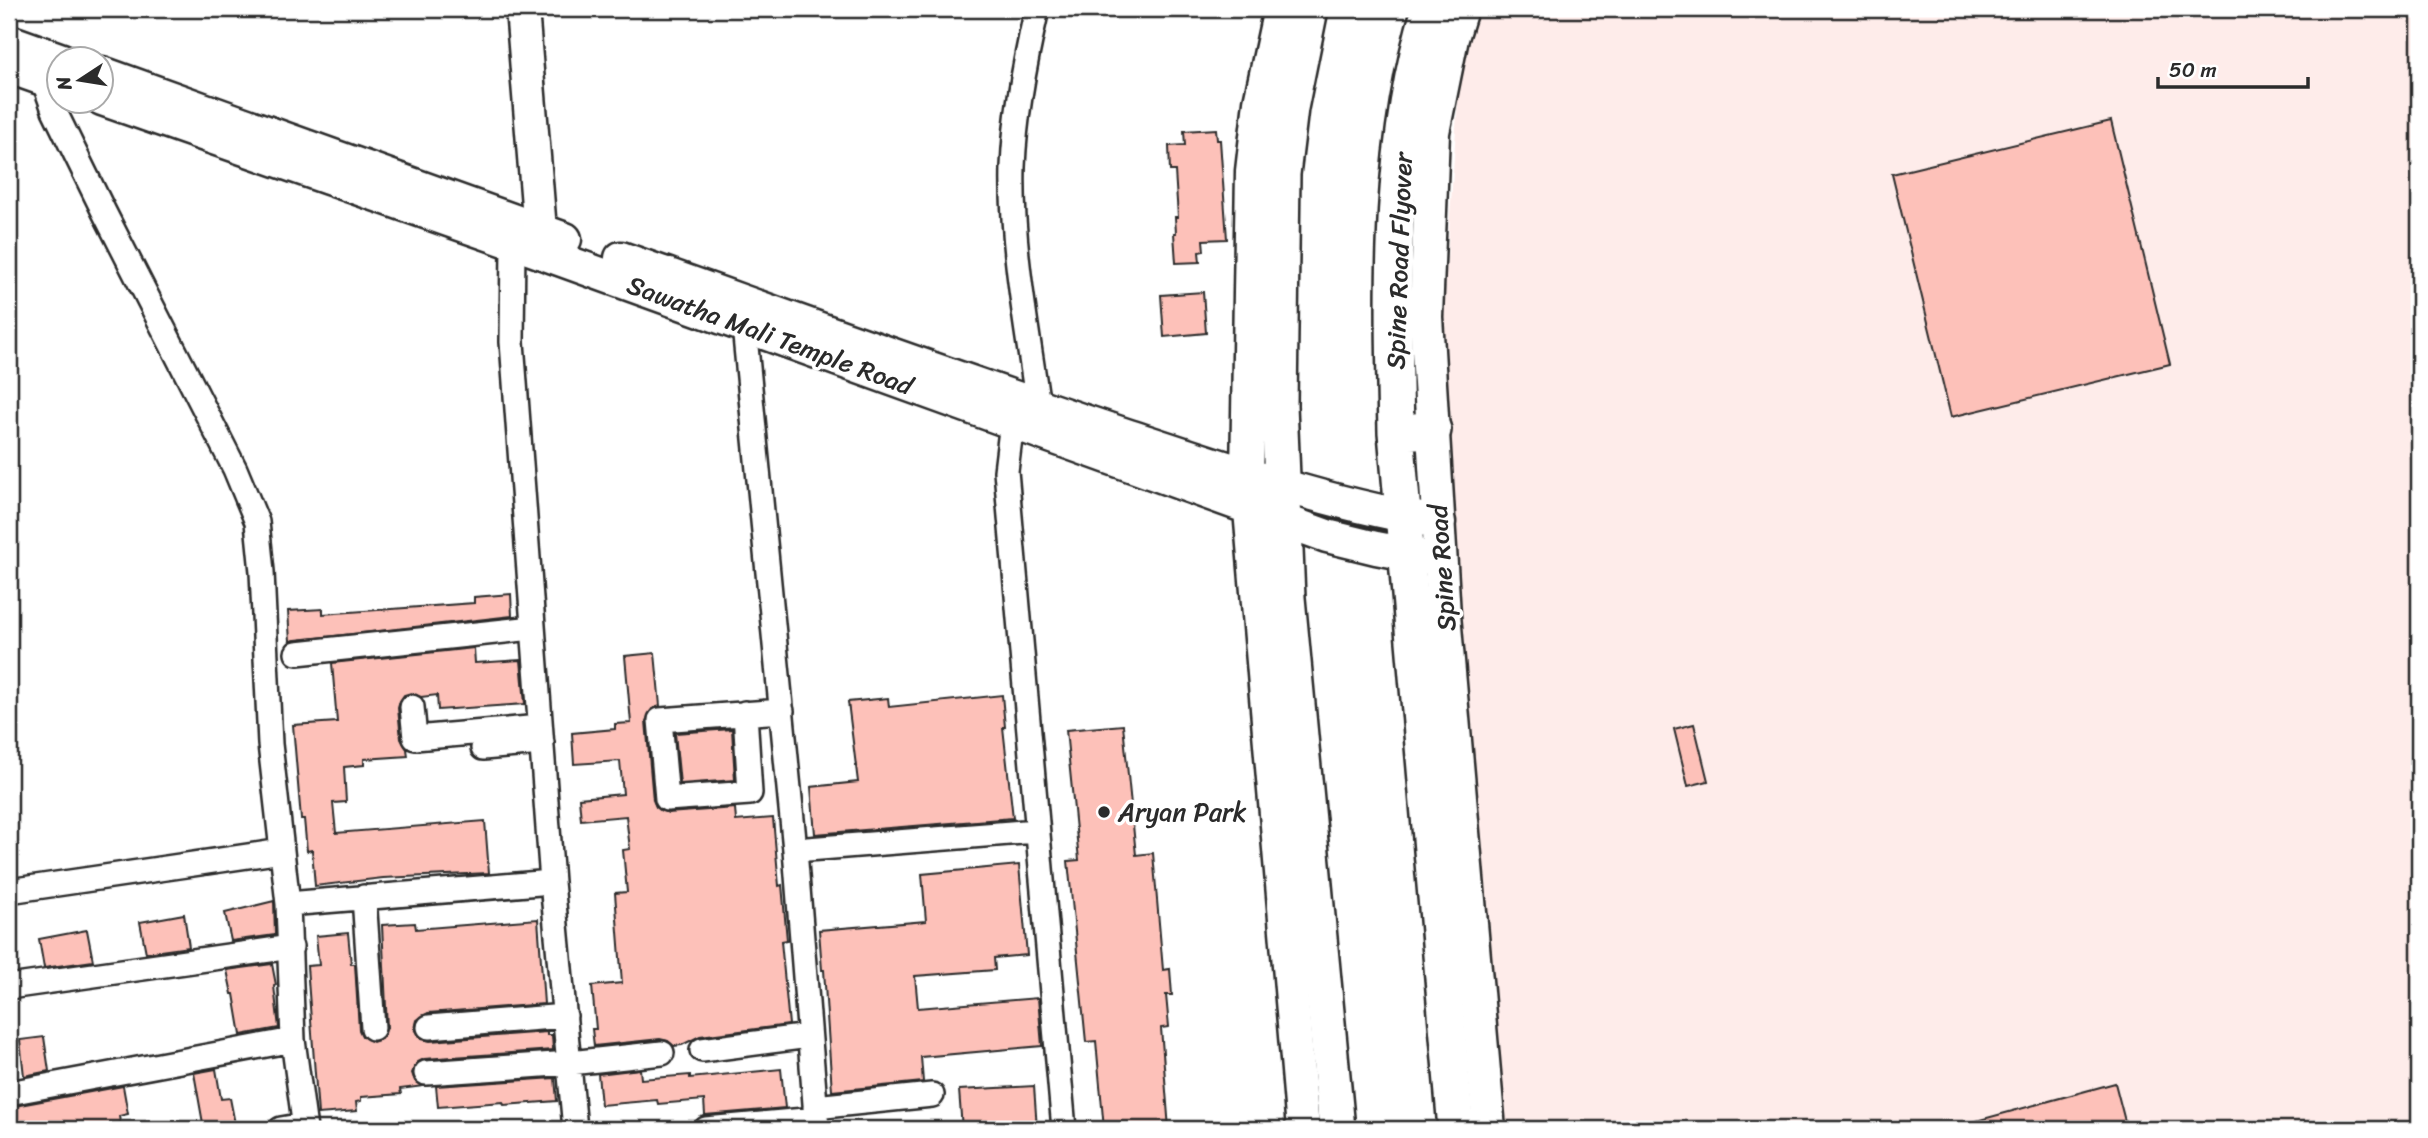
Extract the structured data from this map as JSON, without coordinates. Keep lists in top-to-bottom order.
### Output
{
  "streets": {
    "main road": ["Spine Road Flyover", "Spine Road"],
    "street": ["Sawatha Mali Temple Road"]
  },
  "crossings": [
    ["Spine Road Flyover", "Sawatha Mali Temple Road"],
    ["Spine Road Flyover", "Spine Road"],
    ["Sawatha Mali Temple Road", "Spine Road"]
  ],
  "places": ["Aryan Park"],
  "scale_bar": "50 m",
  "north": "left"
}
